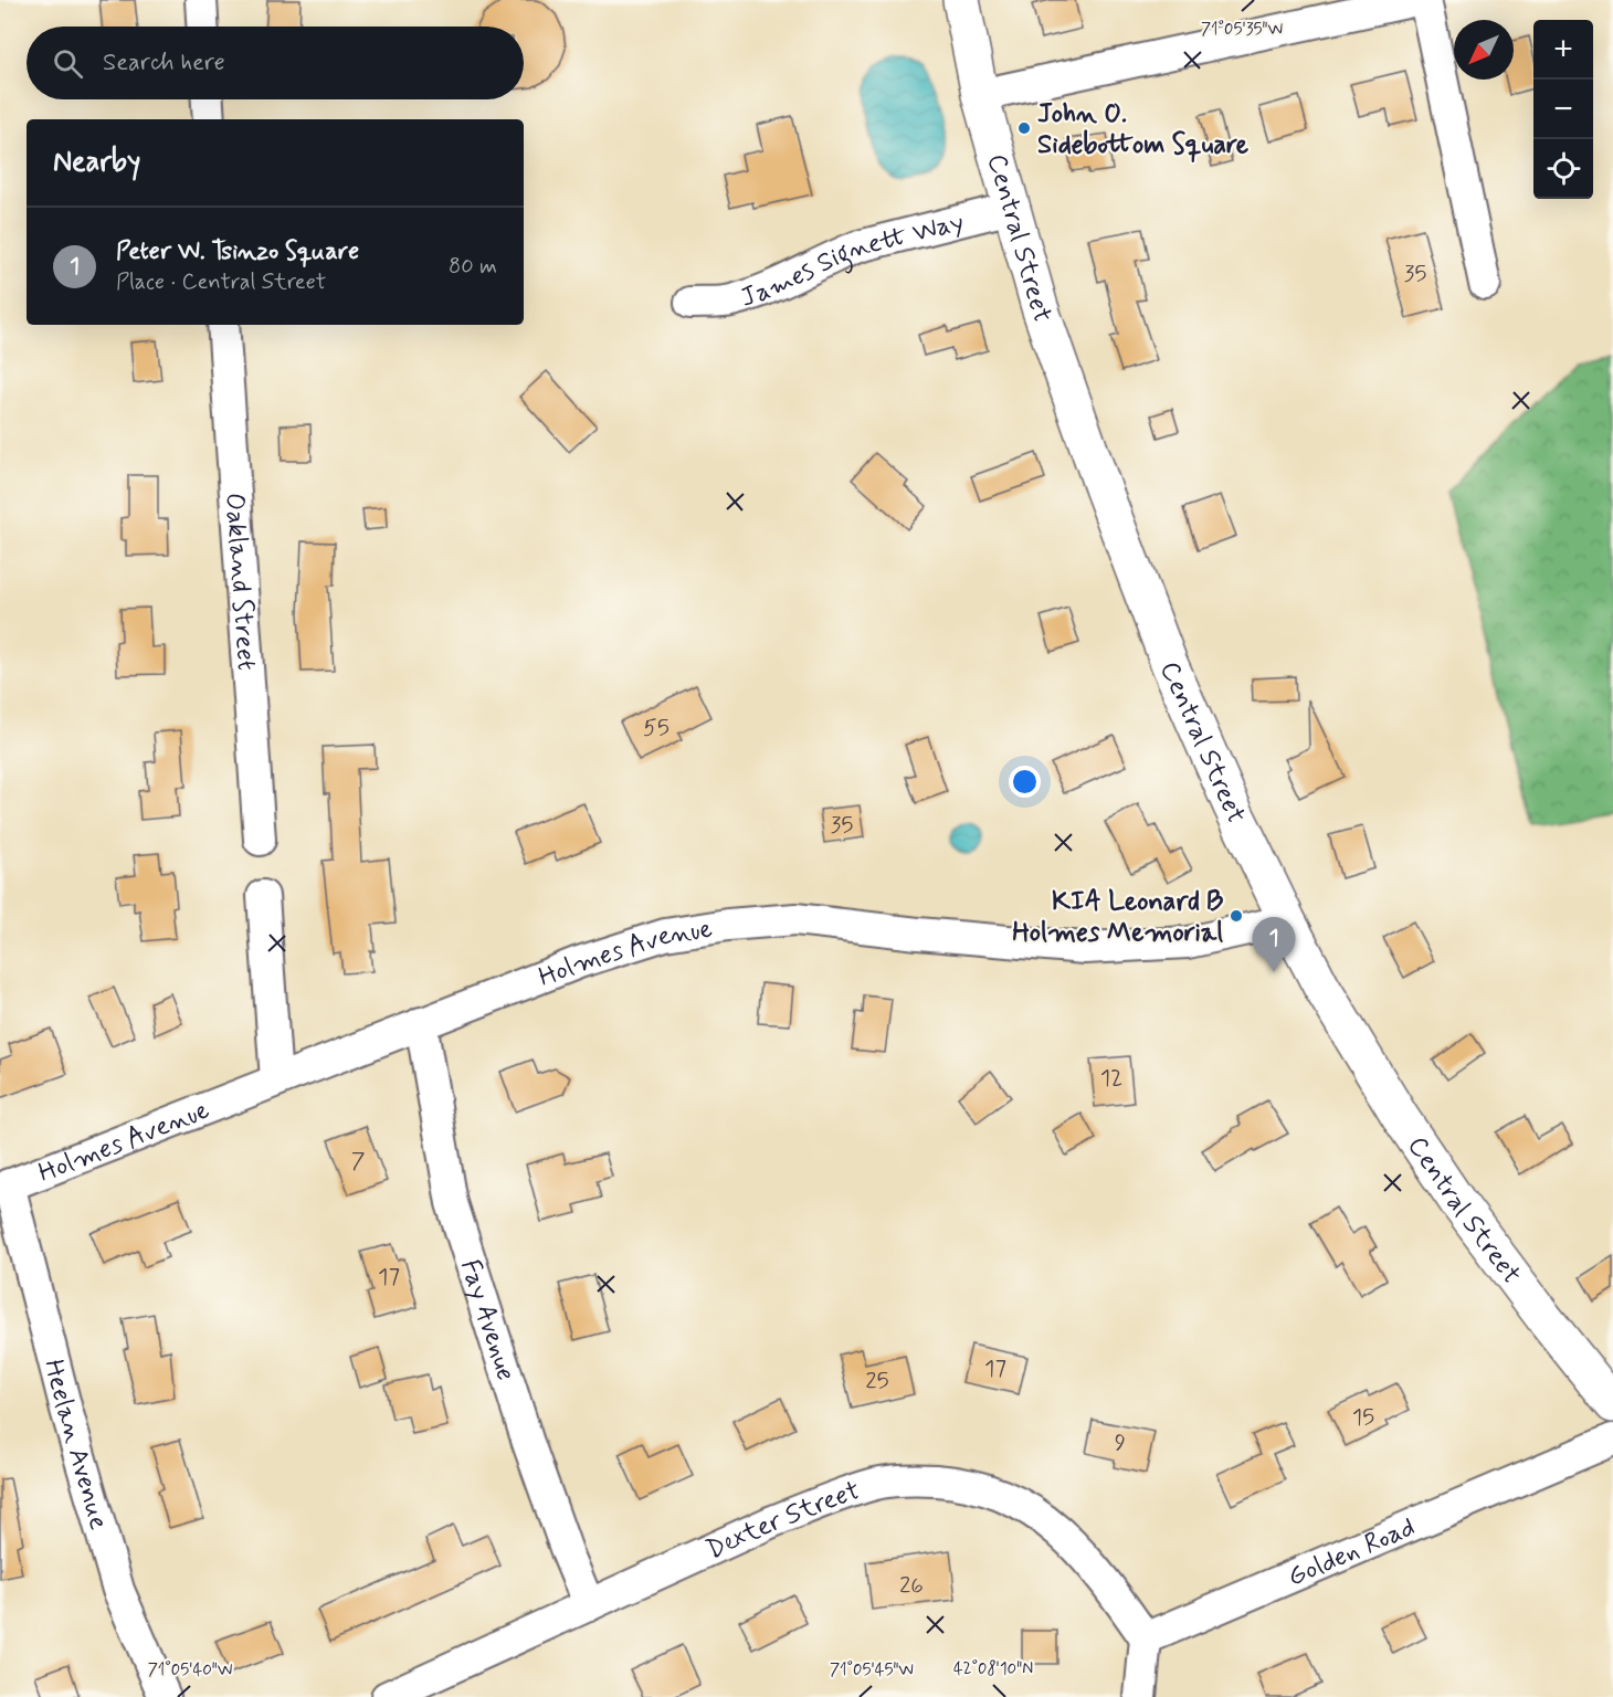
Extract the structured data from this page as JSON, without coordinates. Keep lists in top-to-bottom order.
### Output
{
  "streets": {
    "main road": ["Central Street"],
    "street": [
      "James Signett Way",
      "Oakland Street",
      "Holmes Avenue",
      "Fay Avenue",
      "Heelan Avenue",
      "Dexter Street",
      "Golden Road"
    ]
  },
  "crossings": [
    ["Central Street", "James Signett Way"],
    ["Central Street", "Holmes Avenue"],
    ["Holmes Avenue", "Fay Avenue"],
    ["Holmes Avenue", "Heelan Avenue"],
    ["Fay Avenue", "Dexter Street"],
    ["Dexter Street", "Golden Road"]
  ],
  "places": ["John O. Sidebottom Square", "KIA Leonard B Holmes Memorial"],
  "house_numbers": [
    "35",
    "55",
    "35",
    "12",
    "7",
    "17",
    "17",
    "25",
    "15",
    "9",
    "26"
  ],
  "north": "bottom left",
  "page": {
    "map_buttons": ["+", "−"],
    "search": "Search here",
    "heading": "Nearby",
    "list": [
      {
        "mark": "1",
        "name": "Peter W. Tsinzo Square",
        "note": "Place · Central Street",
        "value": "80 m"
      }
    ],
    "pins": "1"
  },
  "coordinates": [
    "71°05'35\"W",
    "42°08'10\"N",
    "71°05'40\"W",
    "71°05'45\"W"
  ]
}
